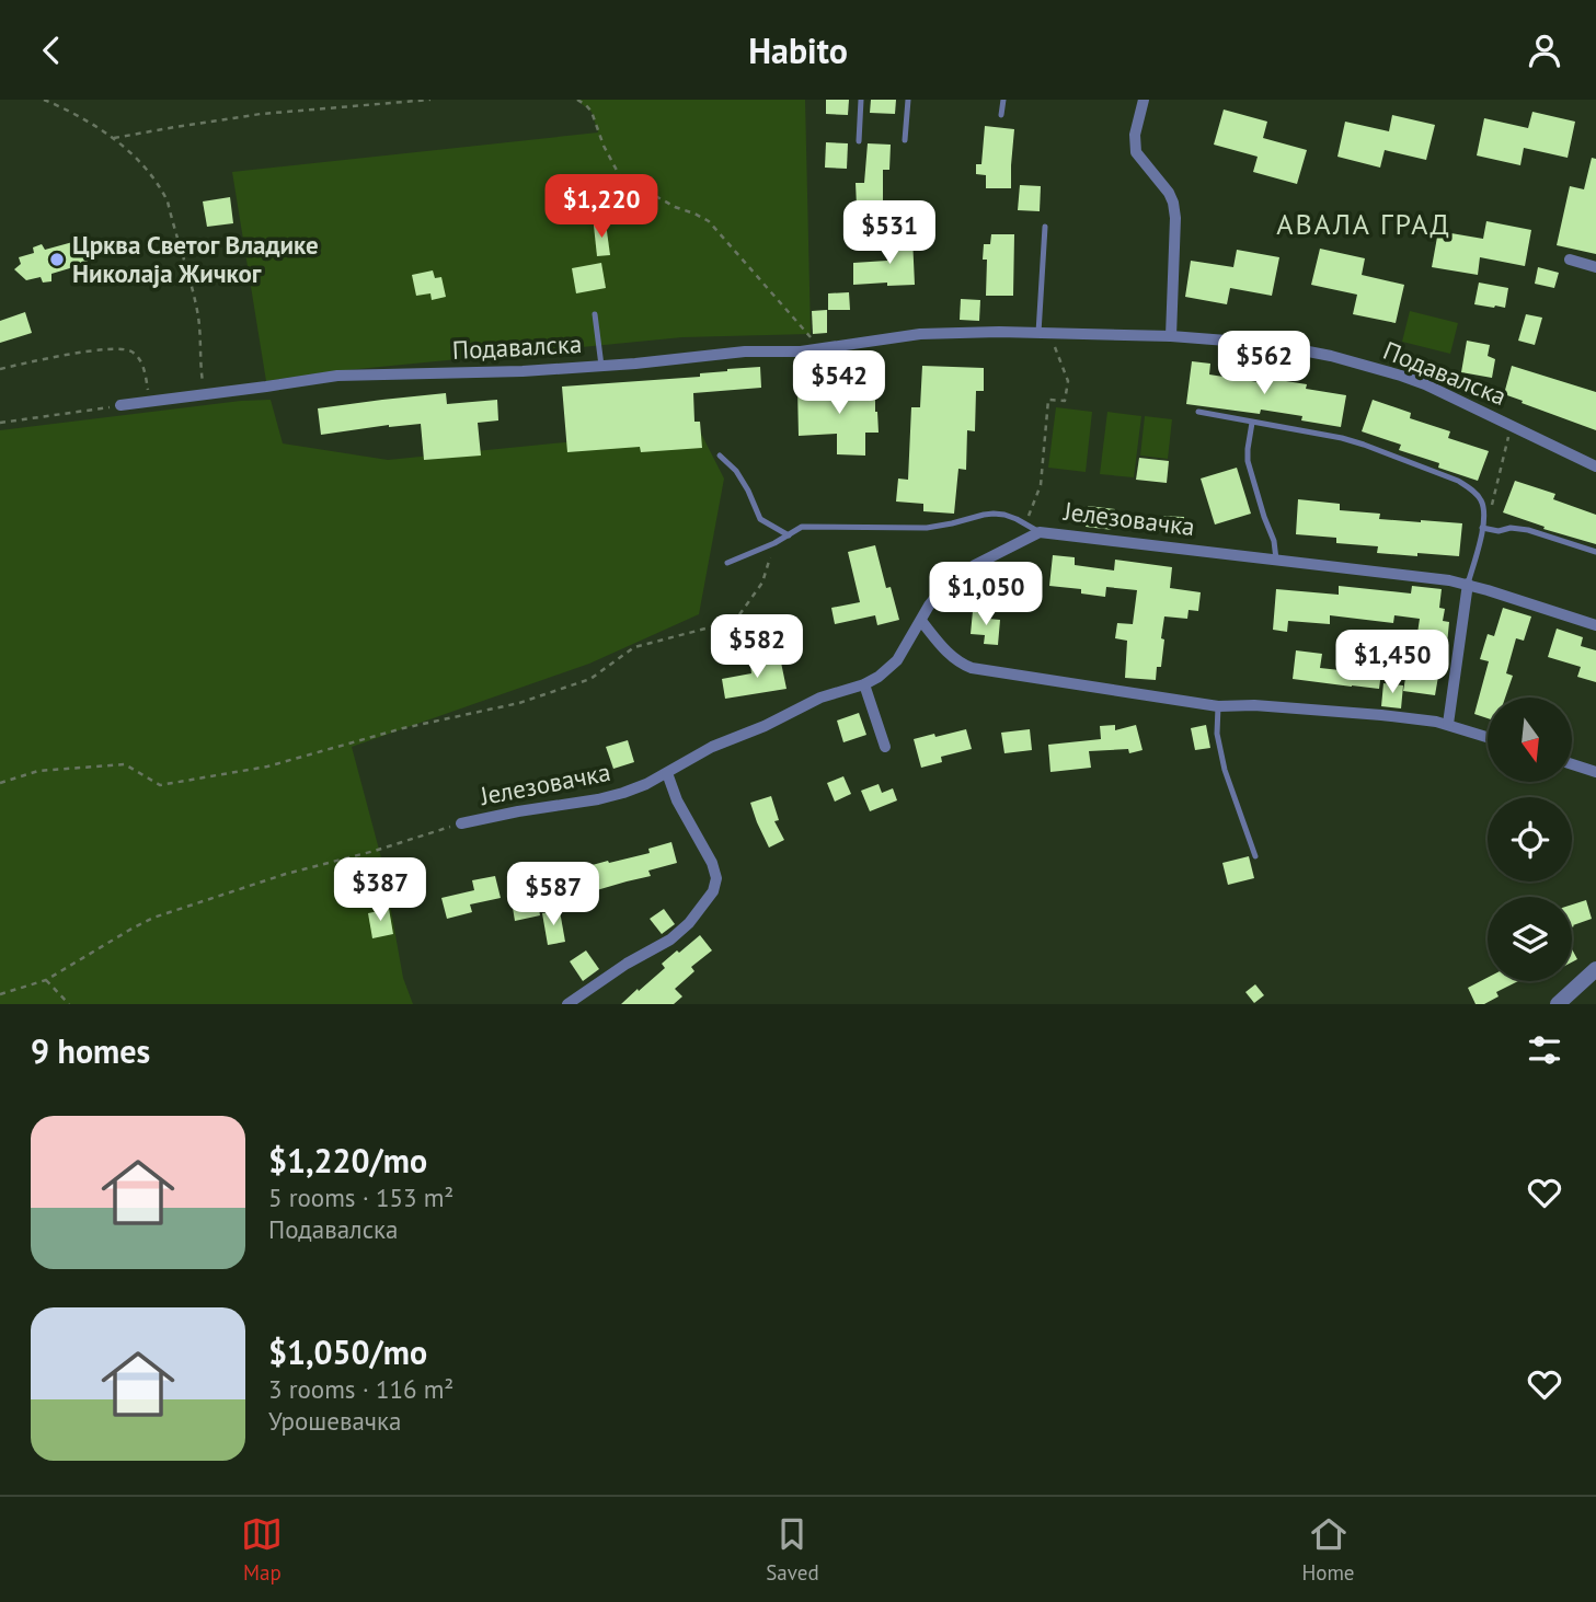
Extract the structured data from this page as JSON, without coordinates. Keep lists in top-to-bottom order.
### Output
{
  "streets": {
    "street": ["Подавалска", "Јелезовачка"]
  },
  "districts": ["АВАЛА ГРАД"],
  "places": ["Црква Светог Владике Николаја Жичког"],
  "north": "bottom",
  "page": {
    "header": "Habito",
    "price": [
      "$1,220",
      "$531",
      "$562",
      "$542",
      "$1,050",
      "$582",
      "$1,450",
      "$387",
      "$587"
    ],
    "heading": "9 homes",
    "list": [
      {
        "name": "$1,220/mo",
        "note": "5 rooms · 153 m² · Подавалска"
      },
      {
        "name": "$1,050/mo",
        "note": "3 rooms · 116 m² · Урошевачка"
      }
    ],
    "tabs": ["Map", "Saved", "Home"]
  }
}
